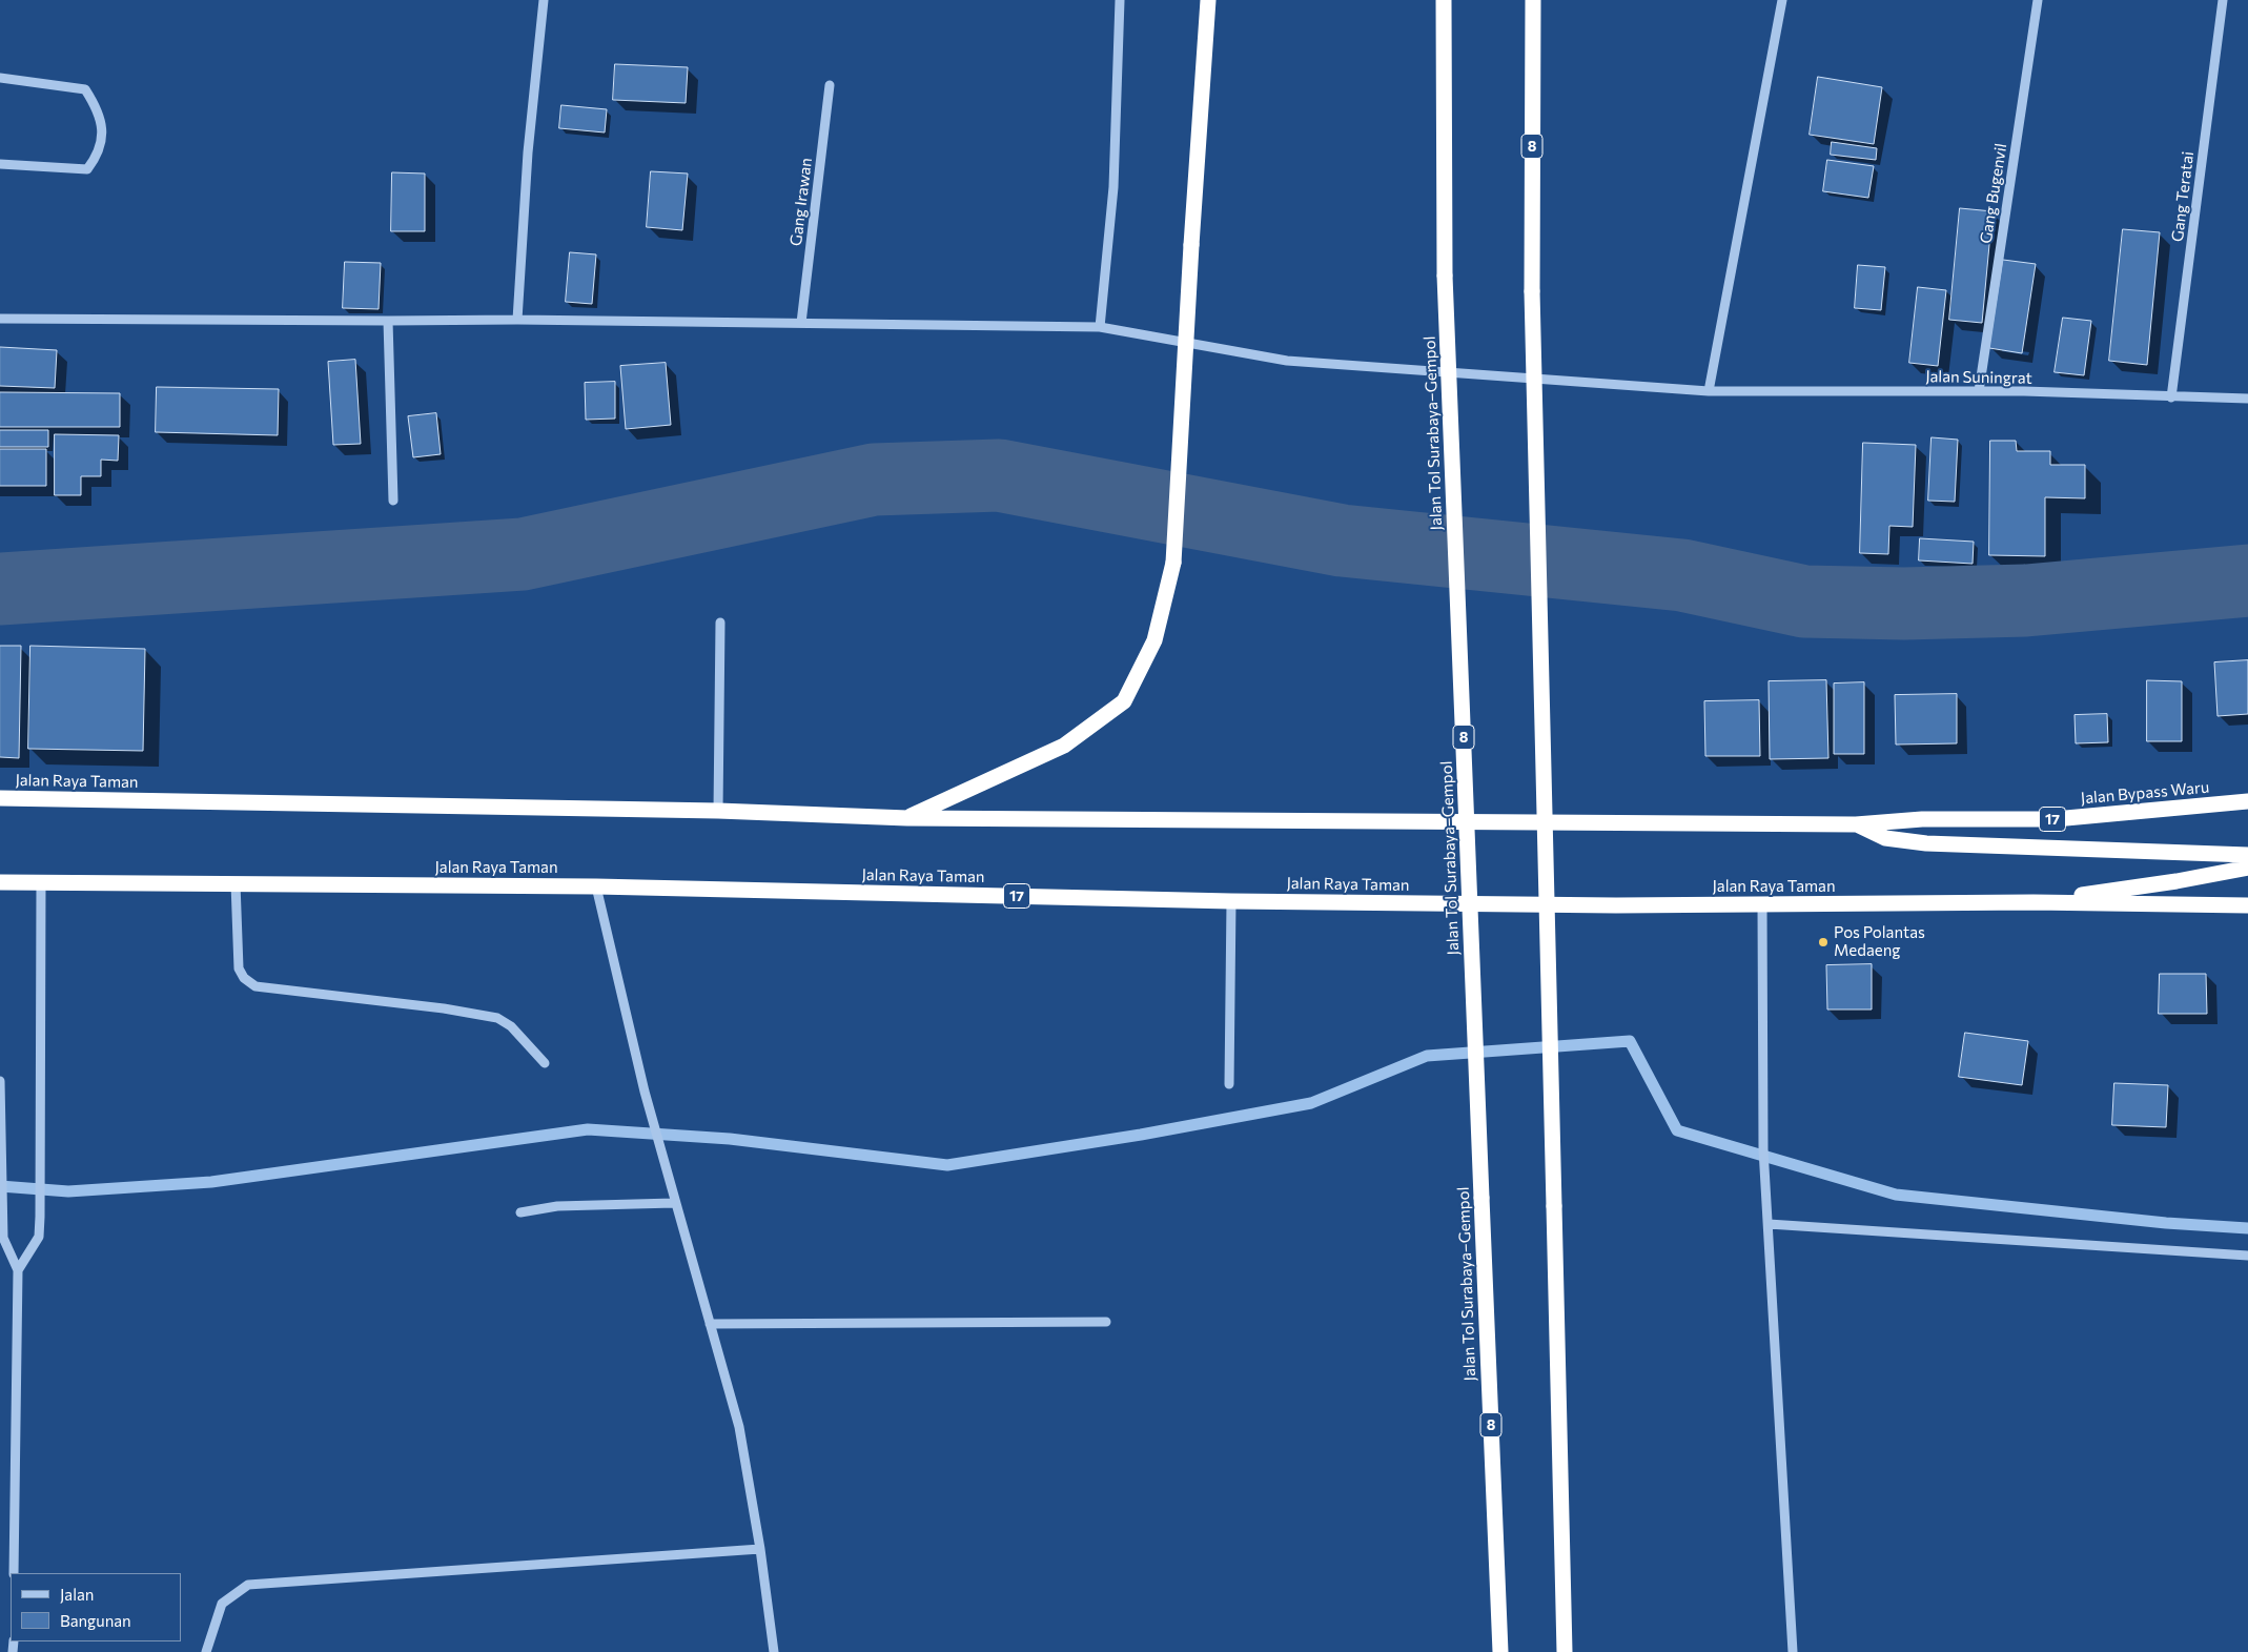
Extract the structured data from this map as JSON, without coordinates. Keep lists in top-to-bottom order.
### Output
{
  "streets": {
    "highway": [
      "8",
      "Jalan Tol Surabaya–Gempol",
      "Jalan Raya Taman",
      "Jalan Bypass Waru",
      "17"
    ],
    "street": [
      "Gang Bugenvil",
      "Gang Teratai",
      "Gang Irawan",
      "Jalan Suningrat"
    ]
  },
  "crossings": [
    ["Gang Bugenvil", "Jalan Suningrat"],
    ["Gang Teratai", "Jalan Suningrat"],
    ["Gang Irawan", "Jalan Suningrat"],
    ["Jalan Raya Taman", "Jalan Bypass Waru"],
    ["Jalan Raya Taman", "17"]
  ],
  "places": ["Pos Polantas Medaeng"],
  "legend": ["Jalan", "Bangunan"]
}
